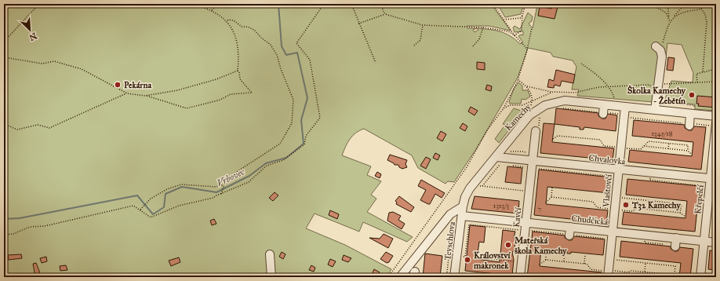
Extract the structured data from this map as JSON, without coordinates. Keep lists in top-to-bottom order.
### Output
{
  "streets": {
    "street": [
      "Kamechy",
      "Chvalovka",
      "Vlaštovčí",
      "Křepelčí",
      "Kavčí",
      "Chudčická",
      "Teyschlova"
    ]
  },
  "crossings": [
    ["Kamechy", "Chvalovka"],
    ["Kamechy", "Vlaštovčí"],
    ["Kamechy", "Teyschlova"],
    ["Chvalovka", "Vlaštovčí"],
    ["Chvalovka", "Křepelčí"],
    ["Chvalovka", "Kavčí"],
    ["Vlaštovčí", "Chudčická"],
    ["Křepelčí", "Chudčická"],
    ["Kavčí", "Chudčická"],
    ["Chudčická", "Teyschlova"]
  ],
  "water": ["Vrbovec"],
  "places": [
    "Pekárna",
    "Školka Kamechy - Žebětín",
    "T32 Kamechy",
    "Mateřská škola Kamechy",
    "Království makronek"
  ],
  "house_numbers": ["1345/18", "1313/3", "7"],
  "north": "bottom right"
}
